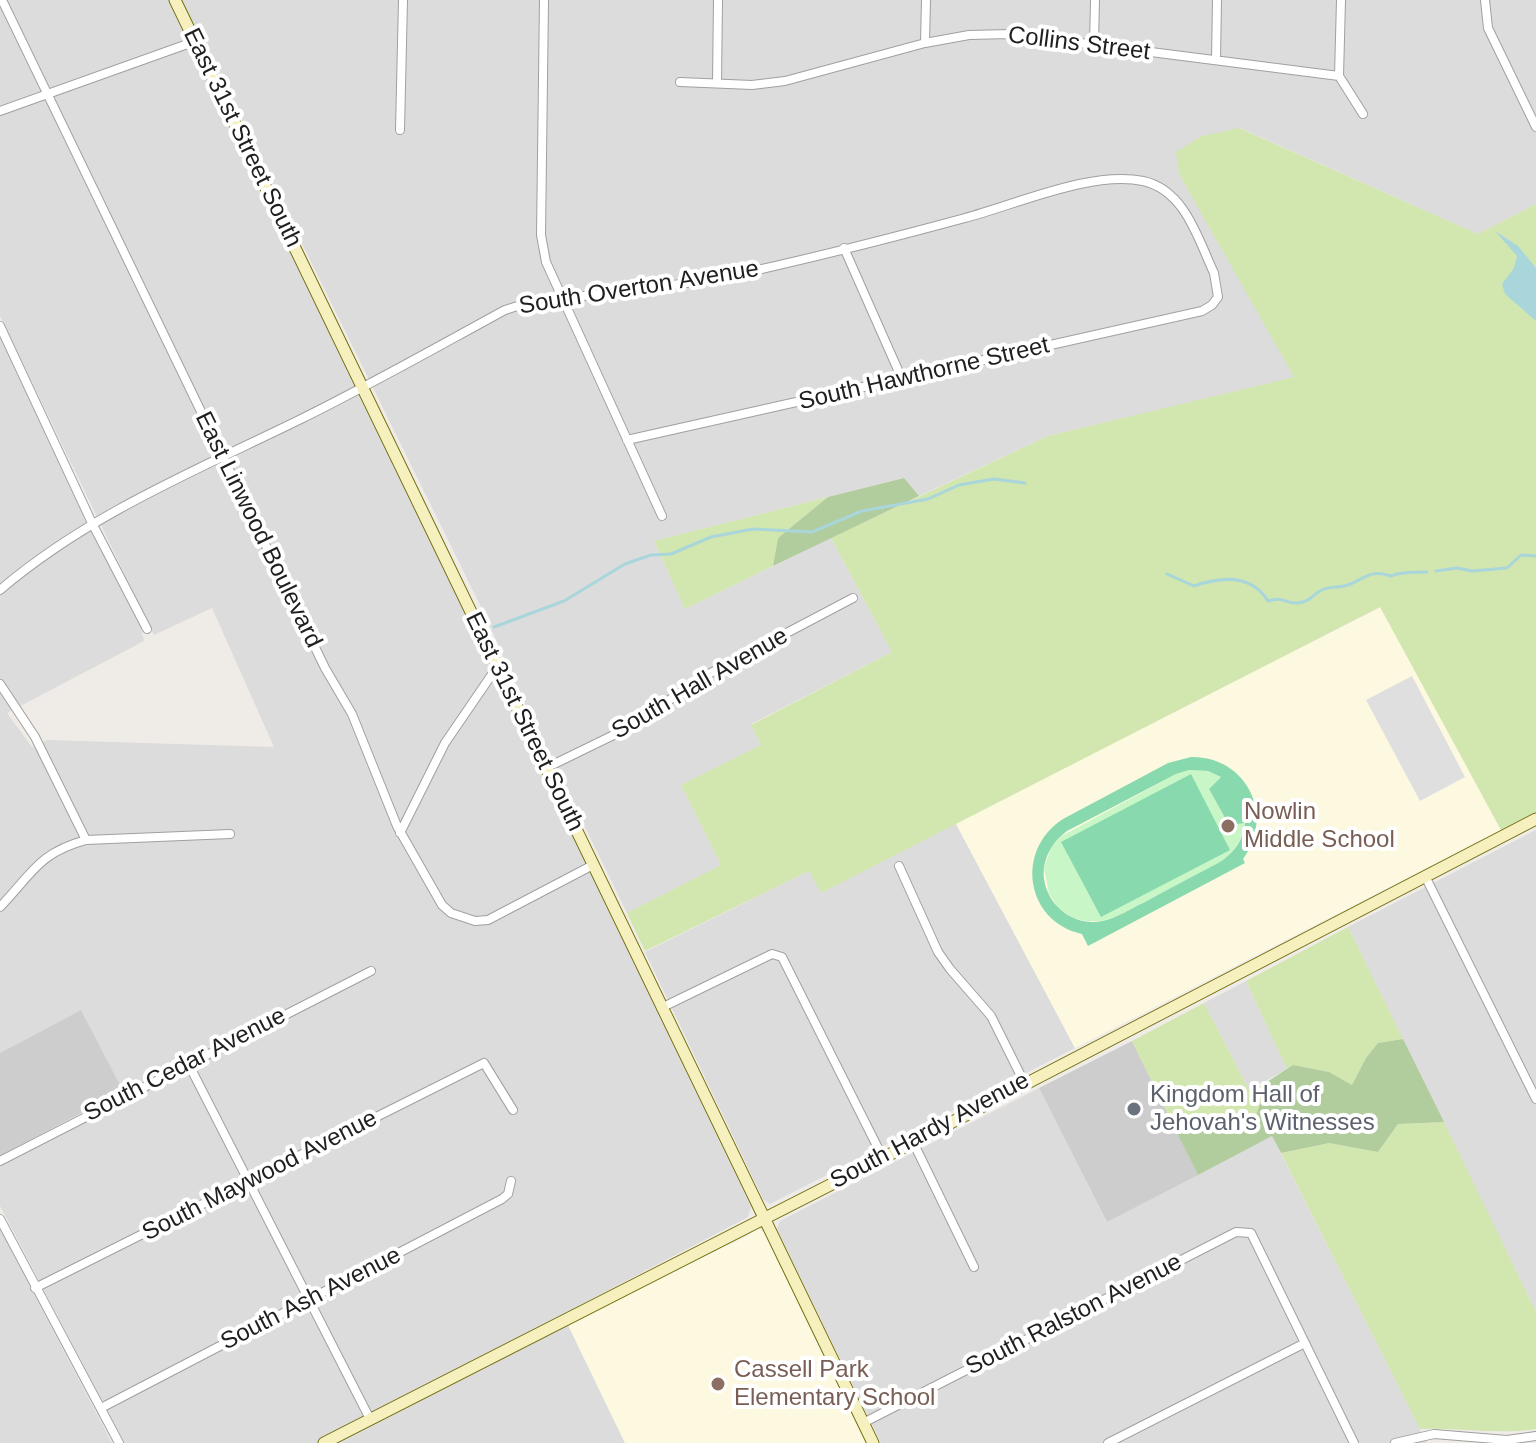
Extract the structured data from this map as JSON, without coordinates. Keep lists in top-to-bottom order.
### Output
{
  "streets": {
    "street": [
      "Collins Street",
      "East 31st Street South",
      "South Overton Avenue",
      "South Hawthorne Street",
      "East Linwood Boulevard",
      "South Hall Avenue",
      "South Cedar Avenue",
      "South Hardy Avenue",
      "South Maywood Avenue",
      "South Ash Avenue",
      "South Ralston Avenue"
    ]
  },
  "crossings": [
    ["East 31st Street South", "South Overton Avenue"],
    ["East 31st Street South", "East Linwood Boulevard"],
    ["East 31st Street South", "South Hall Avenue"],
    ["East 31st Street South", "South Hardy Avenue"],
    ["East 31st Street South", "South Ralston Avenue"],
    ["South Overton Avenue", "South Hawthorne Street"],
    ["South Overton Avenue", "East Linwood Boulevard"]
  ],
  "places": ["Nowlin Middle School", "Kingdom Hall of Jehovah's Witnesses", "Cassell Park Elementary School"]
}
